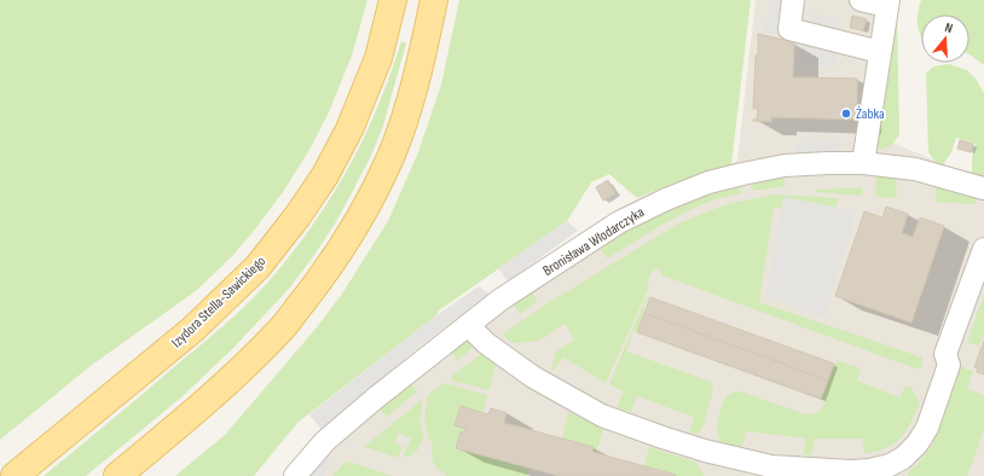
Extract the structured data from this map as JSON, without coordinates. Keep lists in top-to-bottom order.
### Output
{
  "streets": {
    "main road": ["Izydora Stella-Sawickiego"],
    "street": ["Bronisława Włodarczyka"]
  },
  "places": ["Żabka"],
  "north": "top"
}
